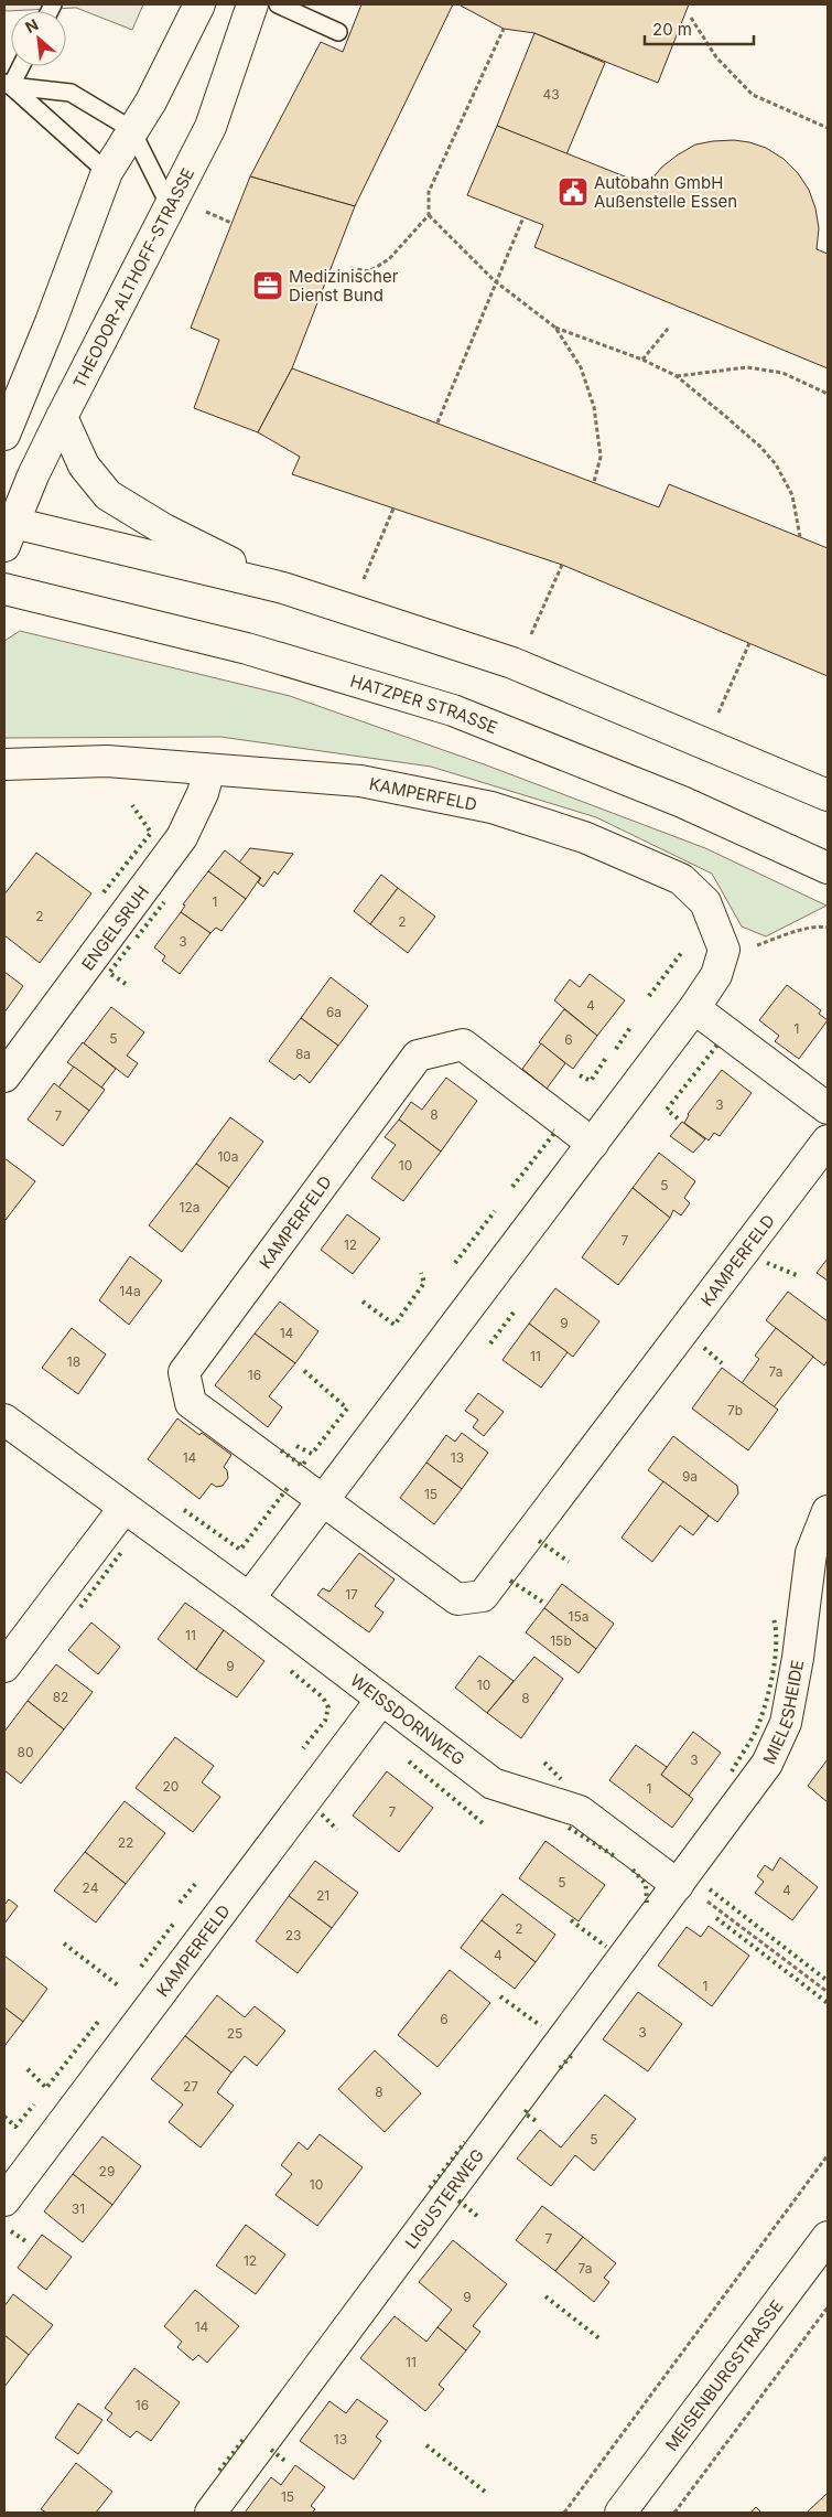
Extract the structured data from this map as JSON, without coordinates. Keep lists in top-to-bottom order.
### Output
{
  "streets": {
    "street": [
      "THEODOR-ALTHOFF-STRASSE",
      "HATZPER STRASSE",
      "KAMPERFELD",
      "ENGELSRUH",
      "MIELESHEIDE",
      "WEISSDORNWEG",
      "LIGUSTERWEG",
      "MEISENBURGSTRASSE"
    ]
  },
  "crossings": [
    ["KAMPERFELD", "ENGELSRUH"],
    ["KAMPERFELD", "WEISSDORNWEG"],
    ["MIELESHEIDE", "WEISSDORNWEG"],
    ["MIELESHEIDE", "LIGUSTERWEG"],
    ["WEISSDORNWEG", "LIGUSTERWEG"]
  ],
  "places": {
    "public building": ["Autobahn GmbH Außenstelle Essen"],
    "office": ["Medizinischer Dienst Bund"]
  },
  "house_numbers": [
    "43",
    "1",
    "2",
    "2",
    "3",
    "4",
    "6a",
    "1",
    "5",
    "6",
    "8a",
    "3",
    "8",
    "7",
    "10a",
    "10",
    "5",
    "12a",
    "7",
    "12",
    "14a",
    "9",
    "14",
    "11",
    "18",
    "7a",
    "16",
    "7b",
    "14",
    "13",
    "9a",
    "15",
    "17",
    "15a",
    "11",
    "15b",
    "9",
    "10",
    "82",
    "8",
    "80",
    "3",
    "20",
    "1",
    "7",
    "22",
    "5",
    "24",
    "4",
    "21",
    "2",
    "23",
    "4",
    "1",
    "6",
    "3",
    "25",
    "27",
    "8",
    "5",
    "29",
    "10",
    "31",
    "7",
    "12",
    "7a",
    "9",
    "14",
    "11",
    "16",
    "13",
    "15"
  ],
  "scale_bar": "20 m",
  "north": "top left"
}
